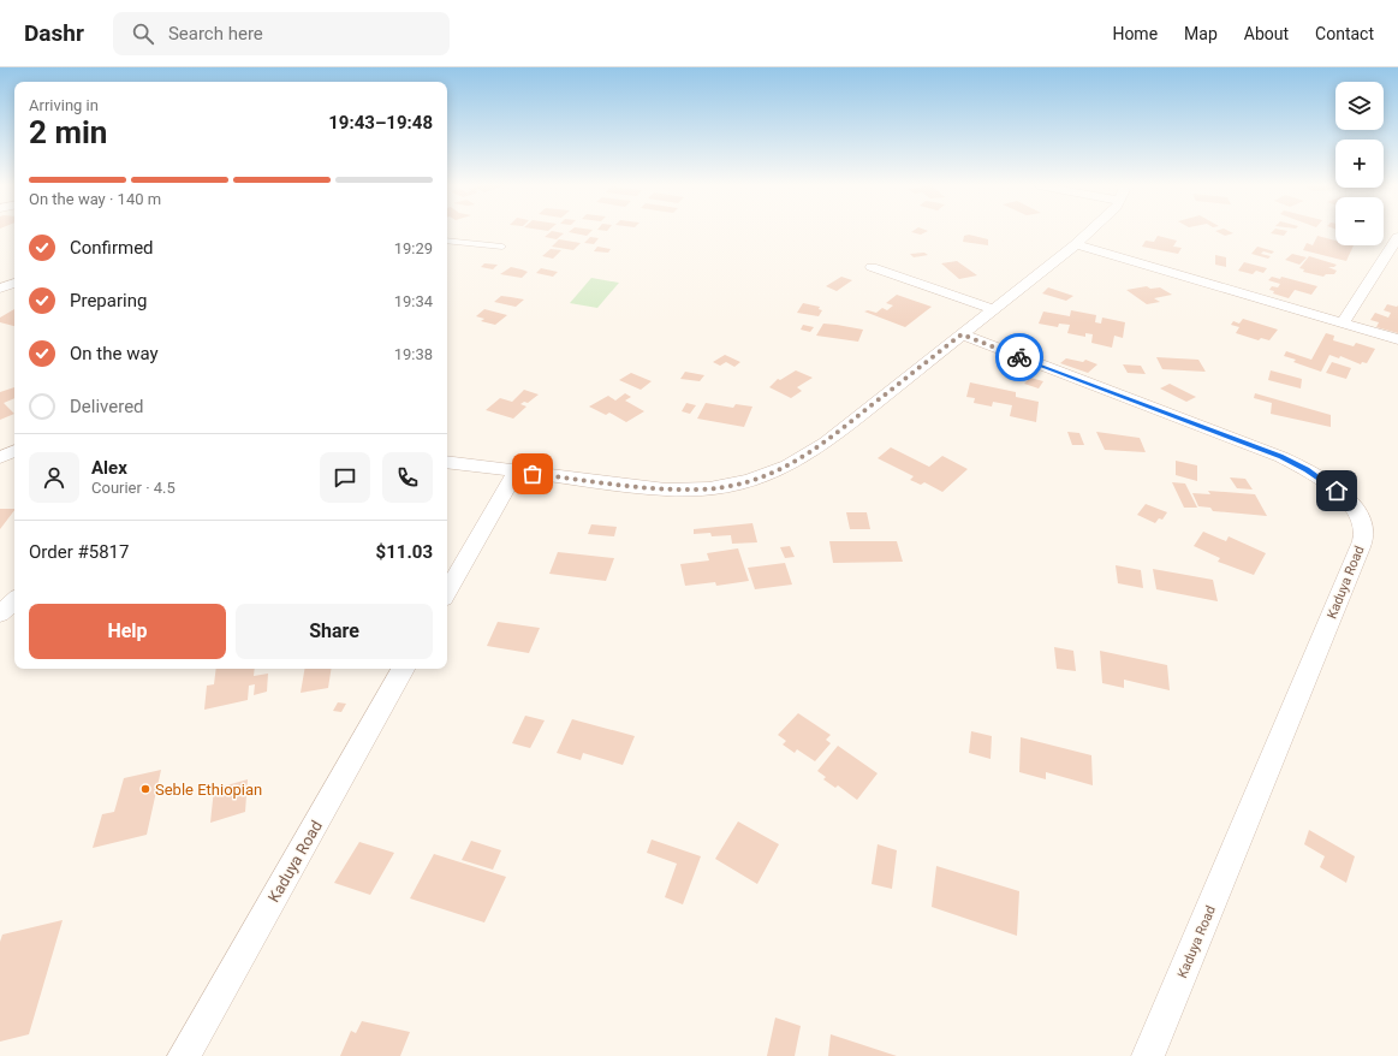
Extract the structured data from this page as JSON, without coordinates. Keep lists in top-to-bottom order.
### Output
{
  "streets": {
    "street": ["Kaduya Road"]
  },
  "places": ["Seble Ethiopian"],
  "page": {
    "header": "Dashr",
    "search": "Search here",
    "nav": [
      "Home",
      "Map",
      "About",
      "Contact"
    ],
    "map_buttons": ["+", "−"],
    "heading": ["2 min", "Arriving in", "19:43–19:48"],
    "panel": [
      "Alex",
      "Courier · 4.5",
      "Order #5817",
      "$11.03"
    ],
    "bar": "On the way · 140 m",
    "list": [
      ["Confirmed", "19:29"],
      ["Preparing", "19:34"],
      ["On the way", "19:38"],
      "Delivered"
    ],
    "buttons": ["Help", "Share"]
  }
}
